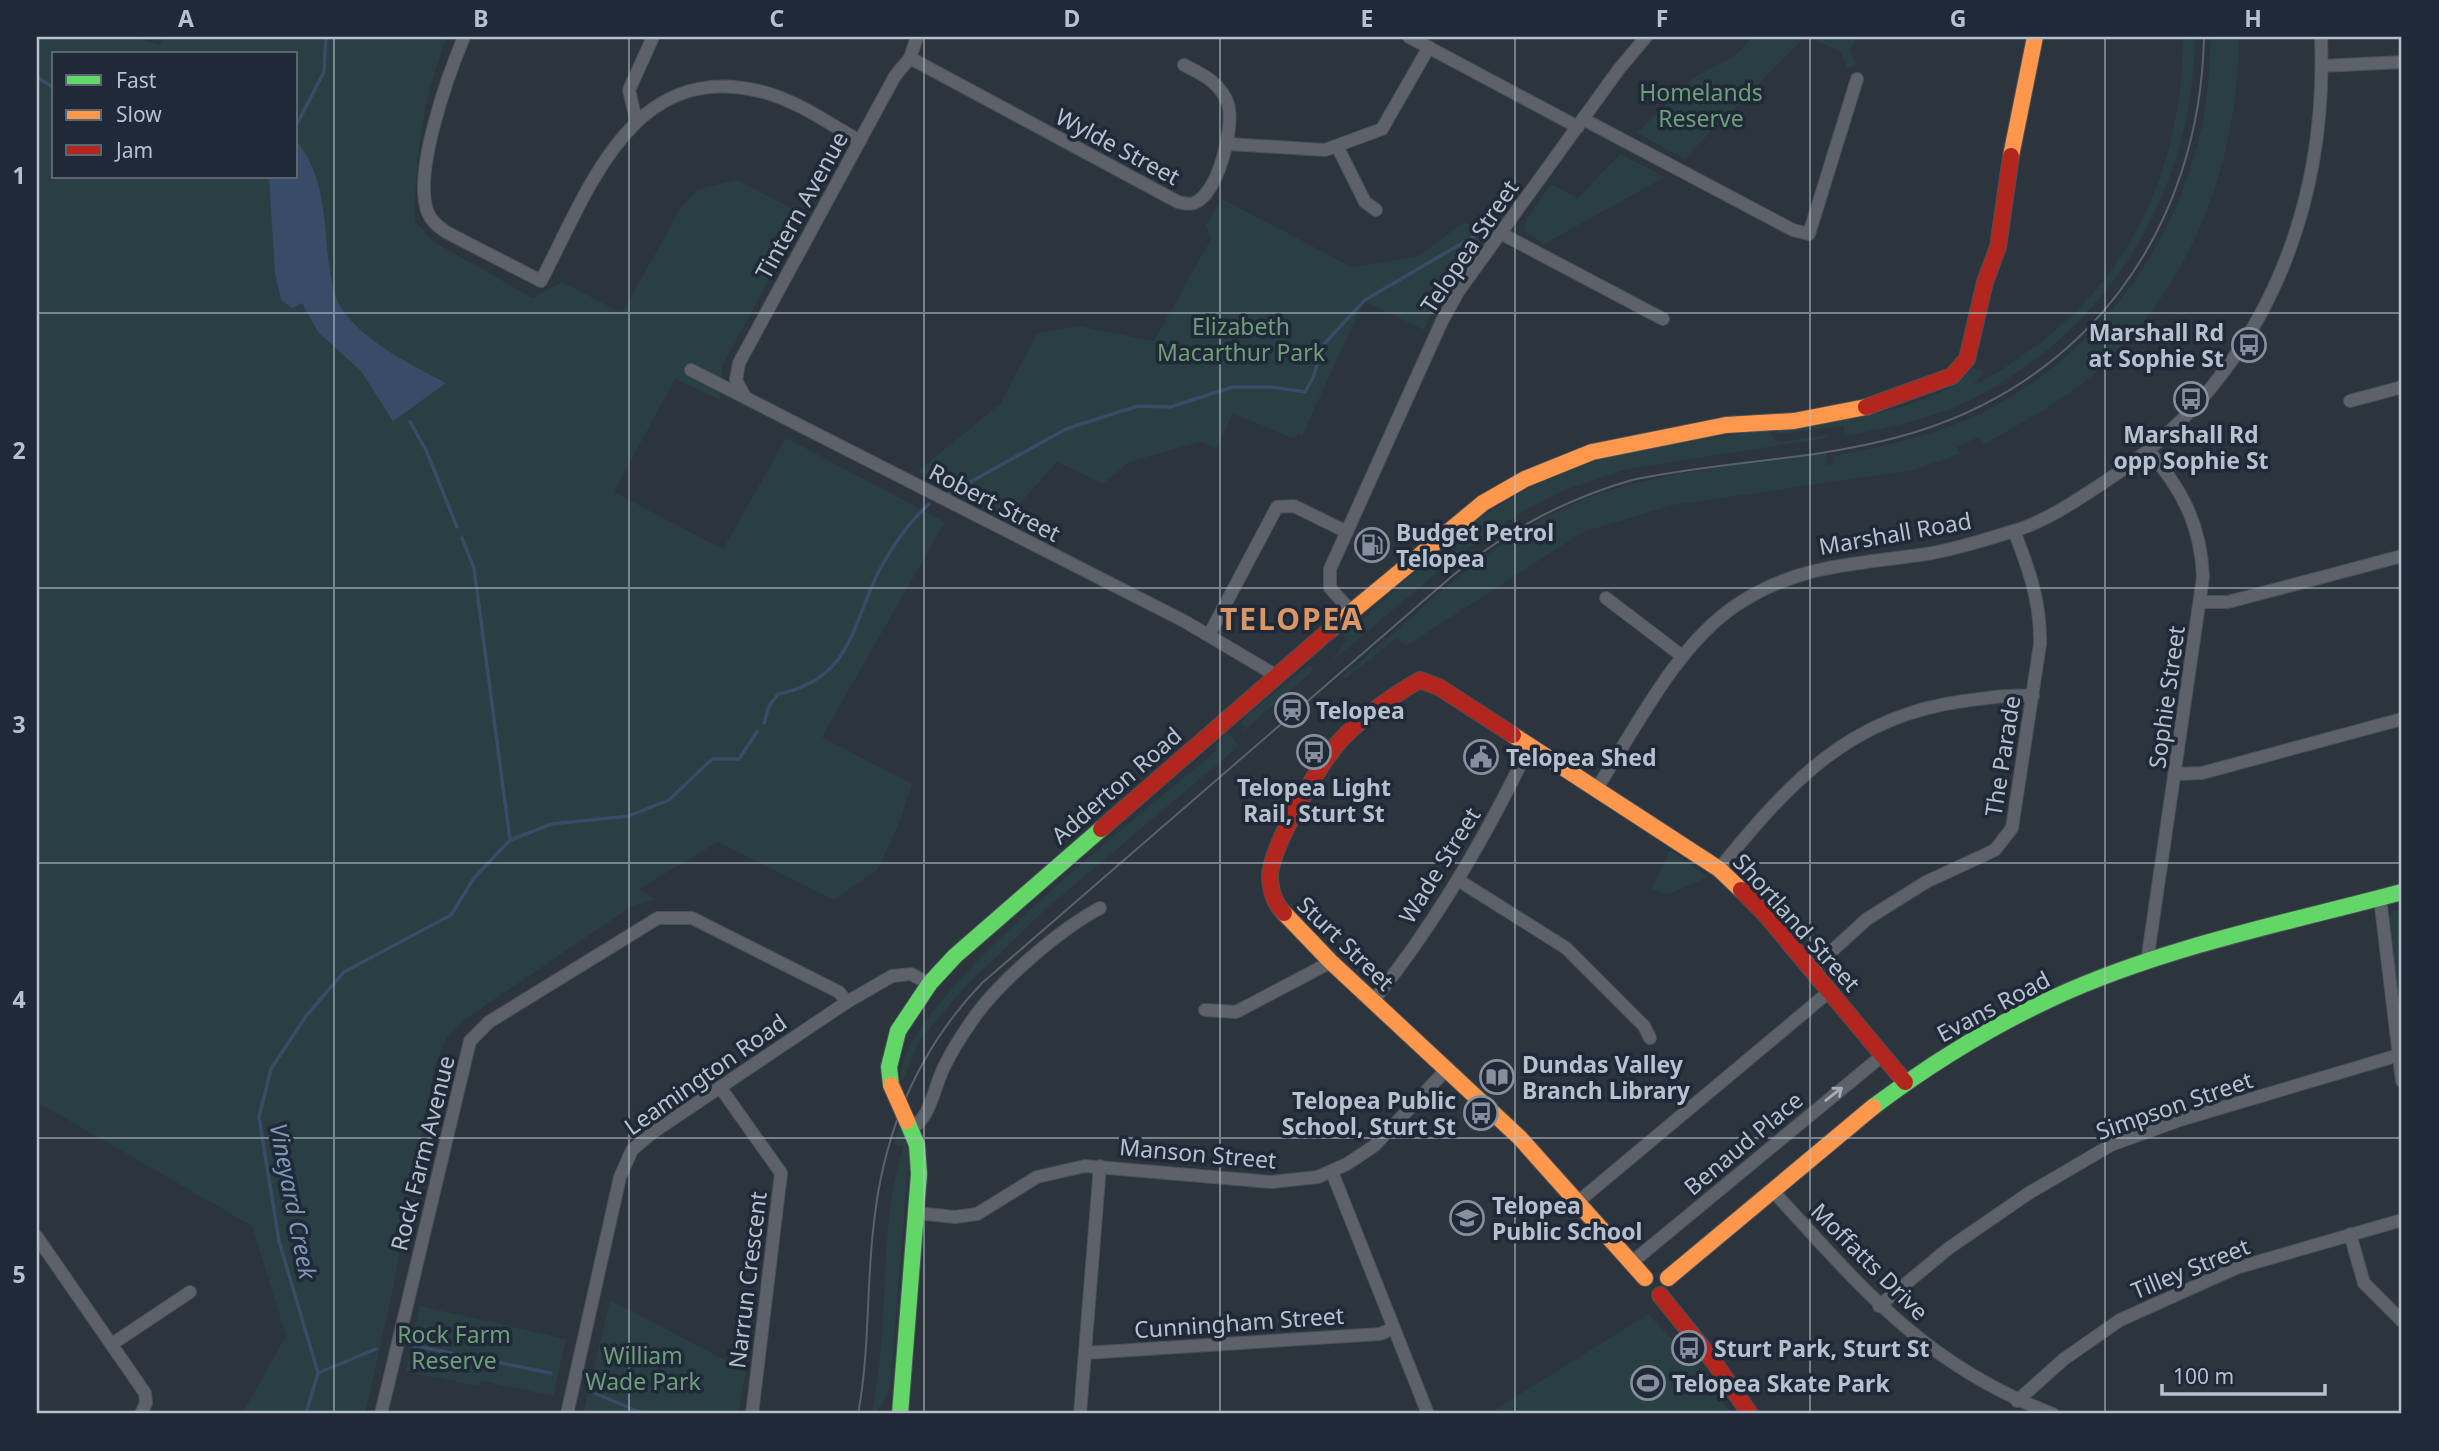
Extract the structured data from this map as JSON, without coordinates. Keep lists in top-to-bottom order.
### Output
{
  "streets": {
    "street": [
      "Wylde Street",
      "Tintern Avenue",
      "Telopea Street",
      "Robert Street",
      "Marshall Road",
      "Sophie Street",
      "The Parade",
      "Adderton Road",
      "Wade Street",
      "Shortland Street",
      "Sturt Street",
      "Evans Road",
      "Leamington Road",
      "Simpson Street",
      "Benaud Place",
      "Rock Farm Avenue",
      "Manson Street",
      "Moffatts Drive",
      "Tilley Street",
      "Narrun Crescent",
      "Cunningham Street"
    ]
  },
  "crossings": [
    ["Wylde Street", "Tintern Avenue"],
    ["Tintern Avenue", "Robert Street"],
    ["Telopea Street", "Adderton Road"],
    ["Robert Street", "Adderton Road"],
    ["Marshall Road", "Sophie Street"],
    ["Marshall Road", "The Parade"],
    ["Marshall Road", "Shortland Street"],
    ["Sophie Street", "Evans Road"],
    ["The Parade", "Shortland Street"],
    ["Adderton Road", "Leamington Road"],
    ["Adderton Road", "Manson Street"],
    ["Wade Street", "Shortland Street"],
    ["Wade Street", "Sturt Street"],
    ["Shortland Street", "Sturt Street"],
    ["Shortland Street", "Evans Road"],
    ["Shortland Street", "Benaud Place"],
    ["Sturt Street", "Evans Road"],
    ["Sturt Street", "Benaud Place"],
    ["Sturt Street", "Manson Street"],
    ["Evans Road", "Moffatts Drive"],
    ["Leamington Road", "Rock Farm Avenue"],
    ["Leamington Road", "Narrun Crescent"],
    ["Simpson Street", "Moffatts Drive"],
    ["Moffatts Drive", "Tilley Street"]
  ],
  "districts": ["TELOPEA"],
  "water": ["Vineyard Creek"],
  "parks": [
    "Homelands Reserve",
    "Elizabeth Macarthur Park",
    "Rock Farm Reserve",
    "William Wade Park"
  ],
  "places": {
    "bus stop": [
      "Marshall Rd at Sophie St",
      "Marshall Rd opp Sophie St",
      "Telopea Light Rail, Sturt St",
      "Telopea Public School, Sturt St",
      "Sturt Park, Sturt St"
    ],
    "fuel station": ["Budget Petrol Telopea"],
    "station": ["Telopea"],
    "public building": ["Telopea Shed"],
    "library": ["Dundas Valley Branch Library"],
    "school or university": ["Telopea Public School"],
    "sports": ["Telopea Skate Park"]
  },
  "legend": ["Fast", "Slow", "Jam"],
  "scale_bar": "100 m",
  "grid": {
    "columns": [
      "A",
      "B",
      "C",
      "D",
      "E",
      "F",
      "G",
      "H"
    ],
    "rows": [
      "1",
      "2",
      "3",
      "4",
      "5"
    ]
  }
}
